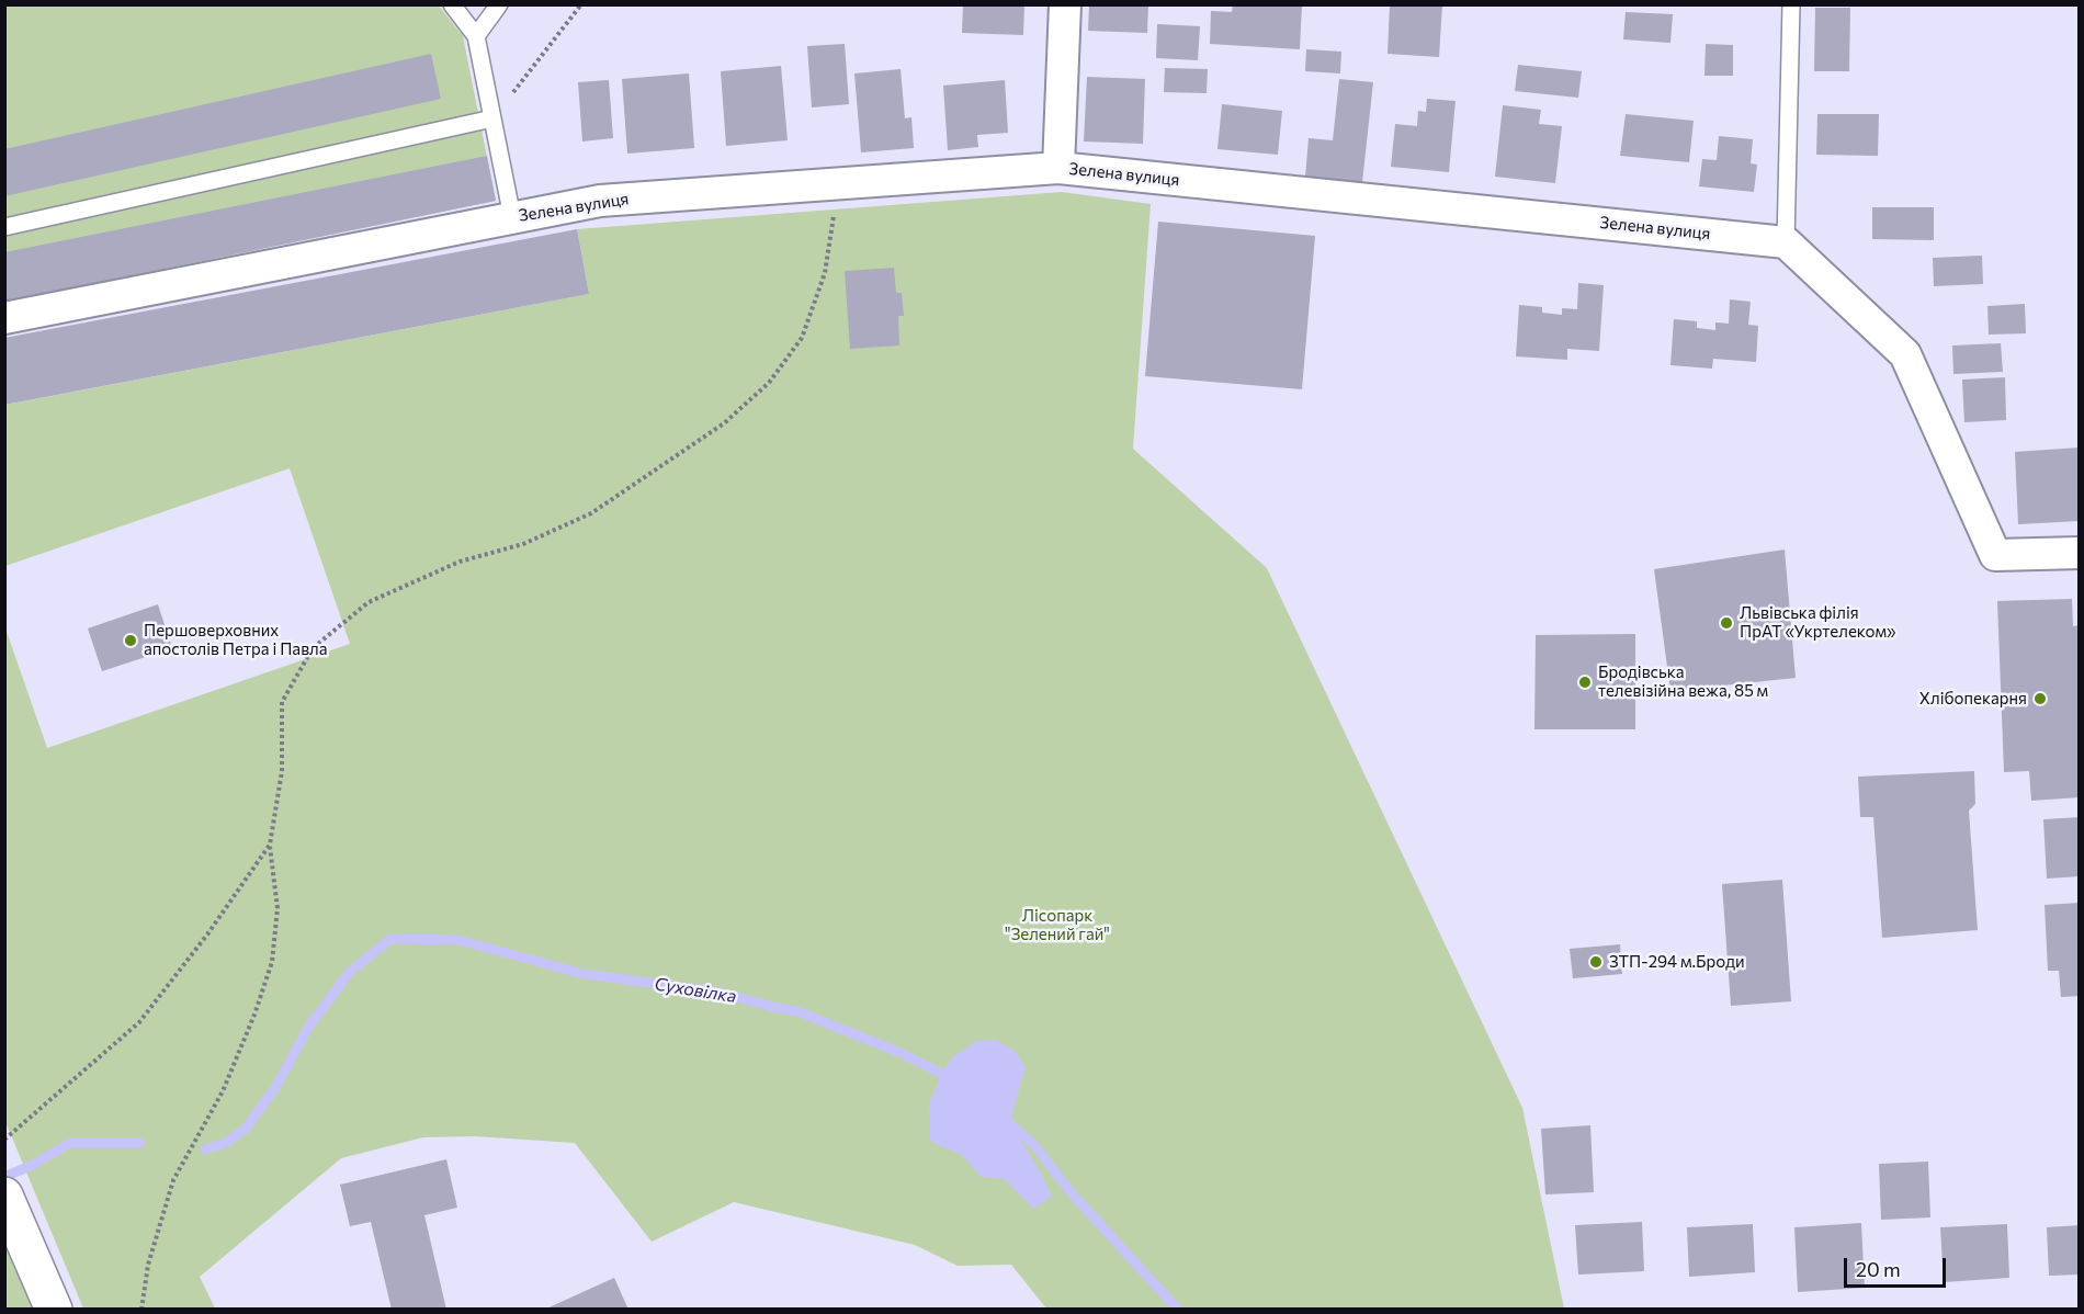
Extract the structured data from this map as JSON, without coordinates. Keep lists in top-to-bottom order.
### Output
{
  "streets": {
    "street": ["Зелена вулиця"]
  },
  "water": ["Суховілка"],
  "parks": ["Лісопарк \"Зелений гай\""],
  "places": [
    "Львівська філія ПрАТ «Укртелеком»",
    "Першоверховних апостолів Петра і Павла",
    "Бродівська телевізійна вежа, 85 м",
    "Хлібопекарня",
    "ЗТП-294 м.Броди"
  ],
  "scale_bar": "20 m"
}
